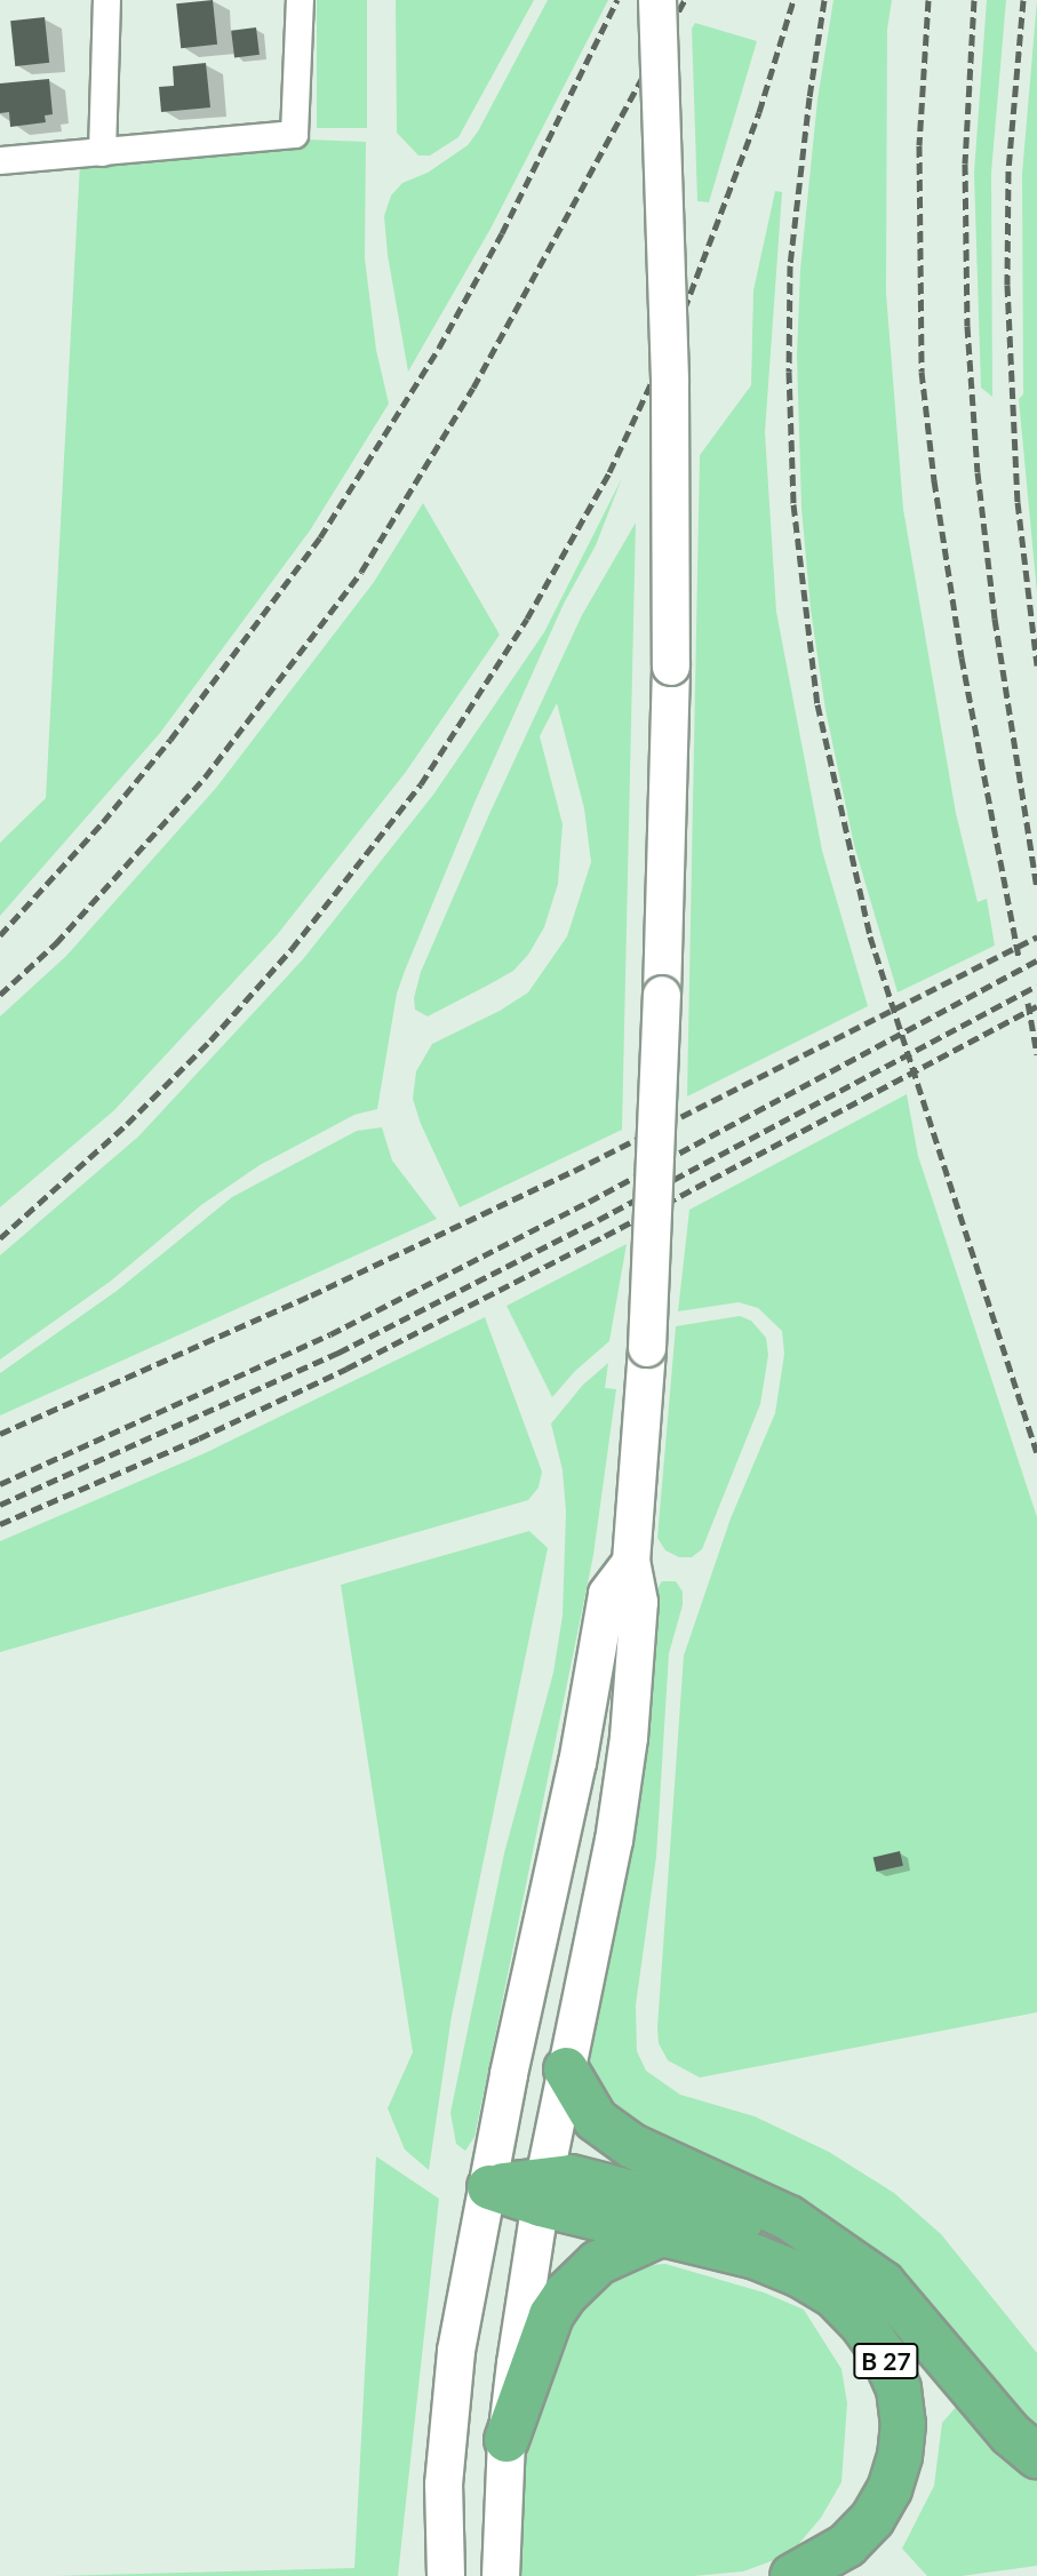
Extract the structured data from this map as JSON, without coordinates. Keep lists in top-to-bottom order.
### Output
{
  "streets": {
    "highway": ["B 27"]
  }
}
